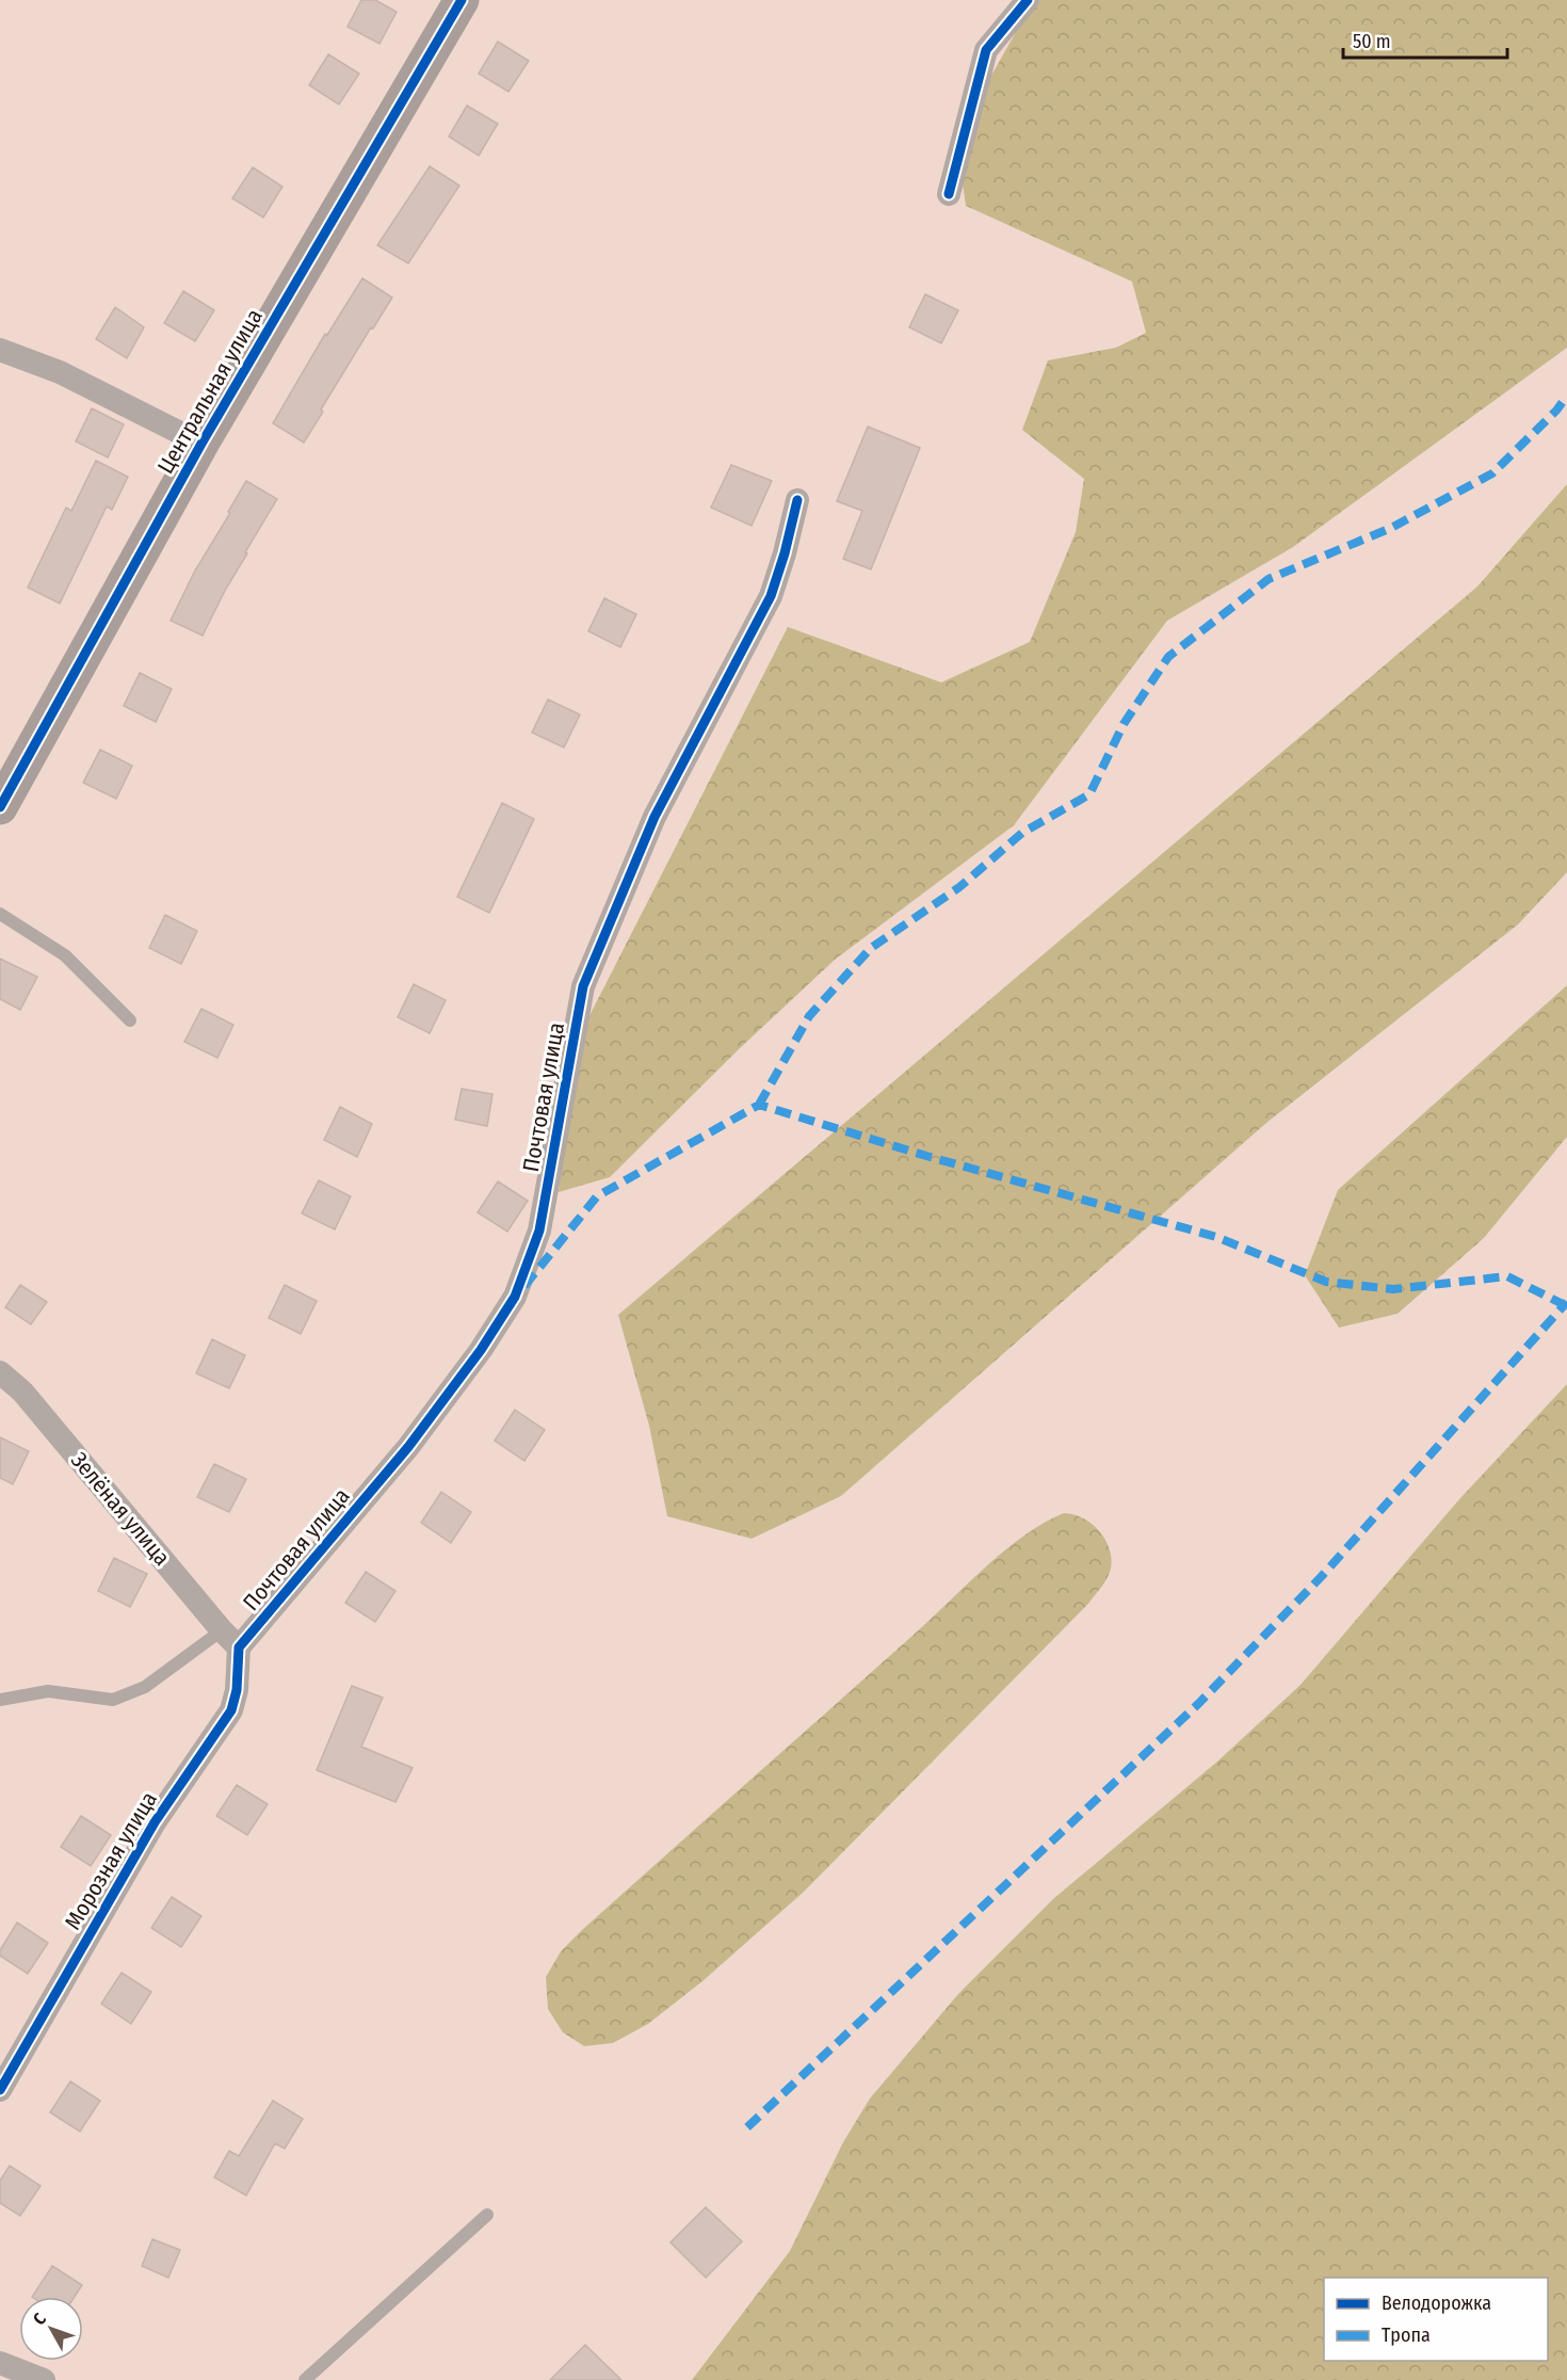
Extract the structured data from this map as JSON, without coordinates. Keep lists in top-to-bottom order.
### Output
{
  "streets": {
    "street": [
      "Центральная улица",
      "Почтовая улица",
      "Зелёная улица",
      "Морозная улица"
    ]
  },
  "crossings": [
    ["Почтовая улица", "Зелёная улица"],
    ["Почтовая улица", "Морозная улица"],
    ["Зелёная улица", "Морозная улица"]
  ],
  "legend": ["Велодорожка", "Тропа"],
  "scale_bar": "50 m",
  "north": "top left"
}
